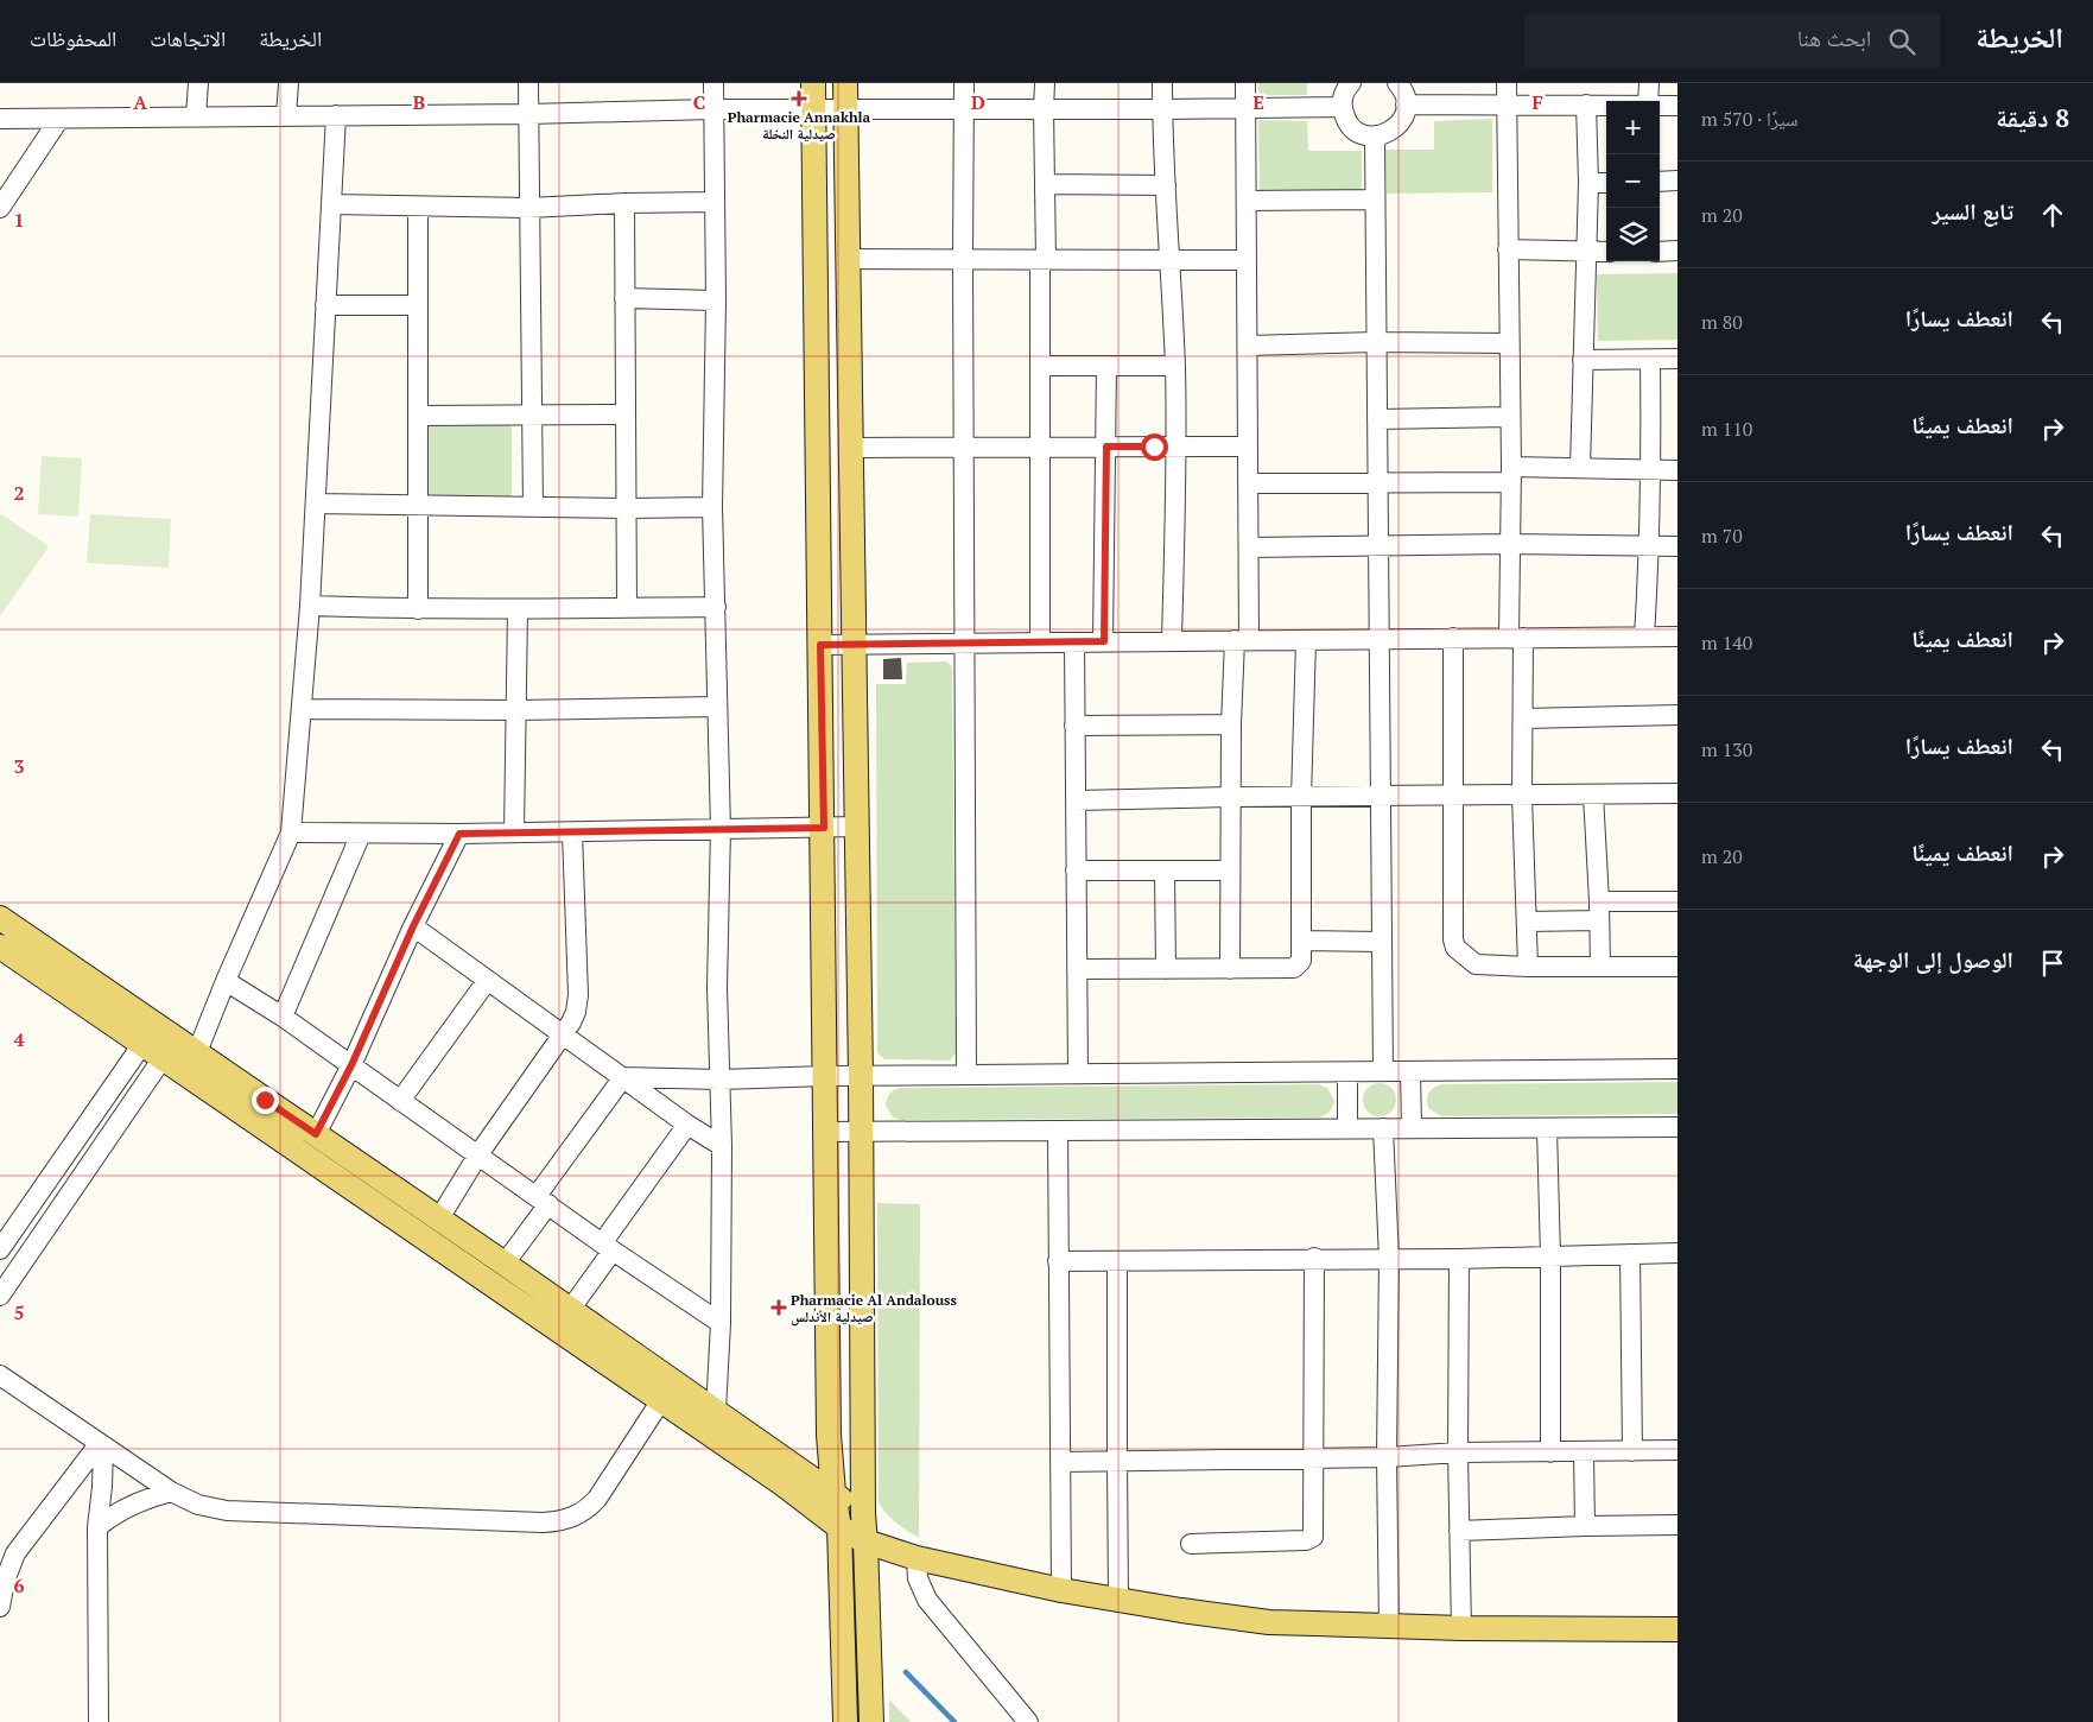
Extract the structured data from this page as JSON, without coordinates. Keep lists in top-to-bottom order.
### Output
{
  "places": {
    "health": ["Pharmacie Annakhla صيدلية النخلة", "Pharmacie Al Andalouss صيدلية الأندلس"]
  },
  "page": {
    "header": "الخريطة",
    "search": "ابحث هنا",
    "nav": ["الخريطة", "الاتجاهات", "المحفوظات"],
    "heading": ["8 دقيقة", "سيرًا · 570 m"],
    "map_buttons": ["+", "−"],
    "list": [
      ["تابع السير", "20 m"],
      ["انعطف يسارًا", "80 m"],
      ["انعطف يمينًا", "110 m"],
      ["انعطف يسارًا", "70 m"],
      ["انعطف يمينًا", "140 m"],
      ["انعطف يسارًا", "130 m"],
      ["انعطف يمينًا", "20 m"],
      "الوصول إلى الوجهة"
    ]
  },
  "grid": {
    "columns": [
      "A",
      "B",
      "C",
      "D",
      "E",
      "F"
    ],
    "rows": [
      "1",
      "2",
      "3",
      "4",
      "5",
      "6"
    ]
  }
}
